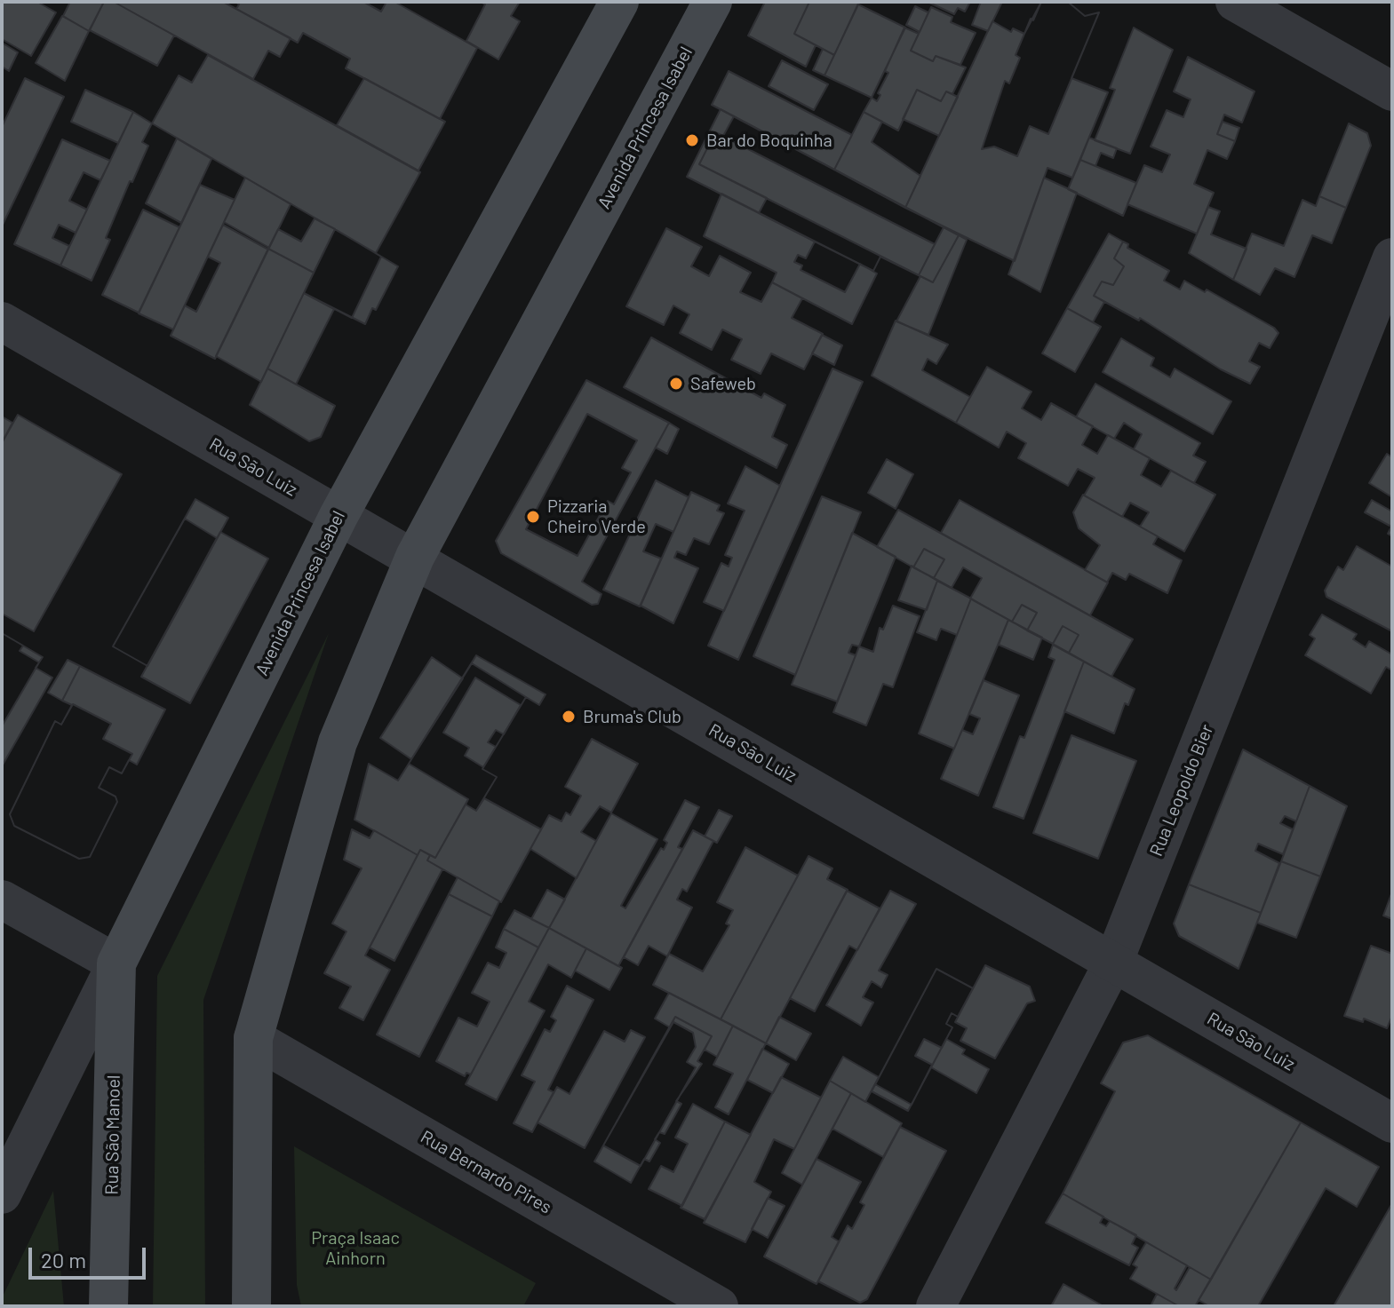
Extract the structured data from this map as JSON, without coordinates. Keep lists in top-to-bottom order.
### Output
{
  "streets": {
    "main road": ["Avenida Princesa Isabel", "Rua São Manoel"],
    "street": ["Rua São Luiz", "Rua Leopoldo Bier", "Rua Bernardo Pires"]
  },
  "crossings": [
    ["Avenida Princesa Isabel", "Rua São Luiz"],
    ["Avenida Princesa Isabel", "Rua São Manoel"],
    ["Avenida Princesa Isabel", "Rua Bernardo Pires"],
    ["Rua São Luiz", "Rua Leopoldo Bier"]
  ],
  "parks": ["Praça Isaac Ainhorn"],
  "places": [
    "Bar do Boquinha",
    "Safeweb",
    "Pizzaria Cheiro Verde",
    "Bruma's Club"
  ],
  "scale_bar": "20 m"
}
